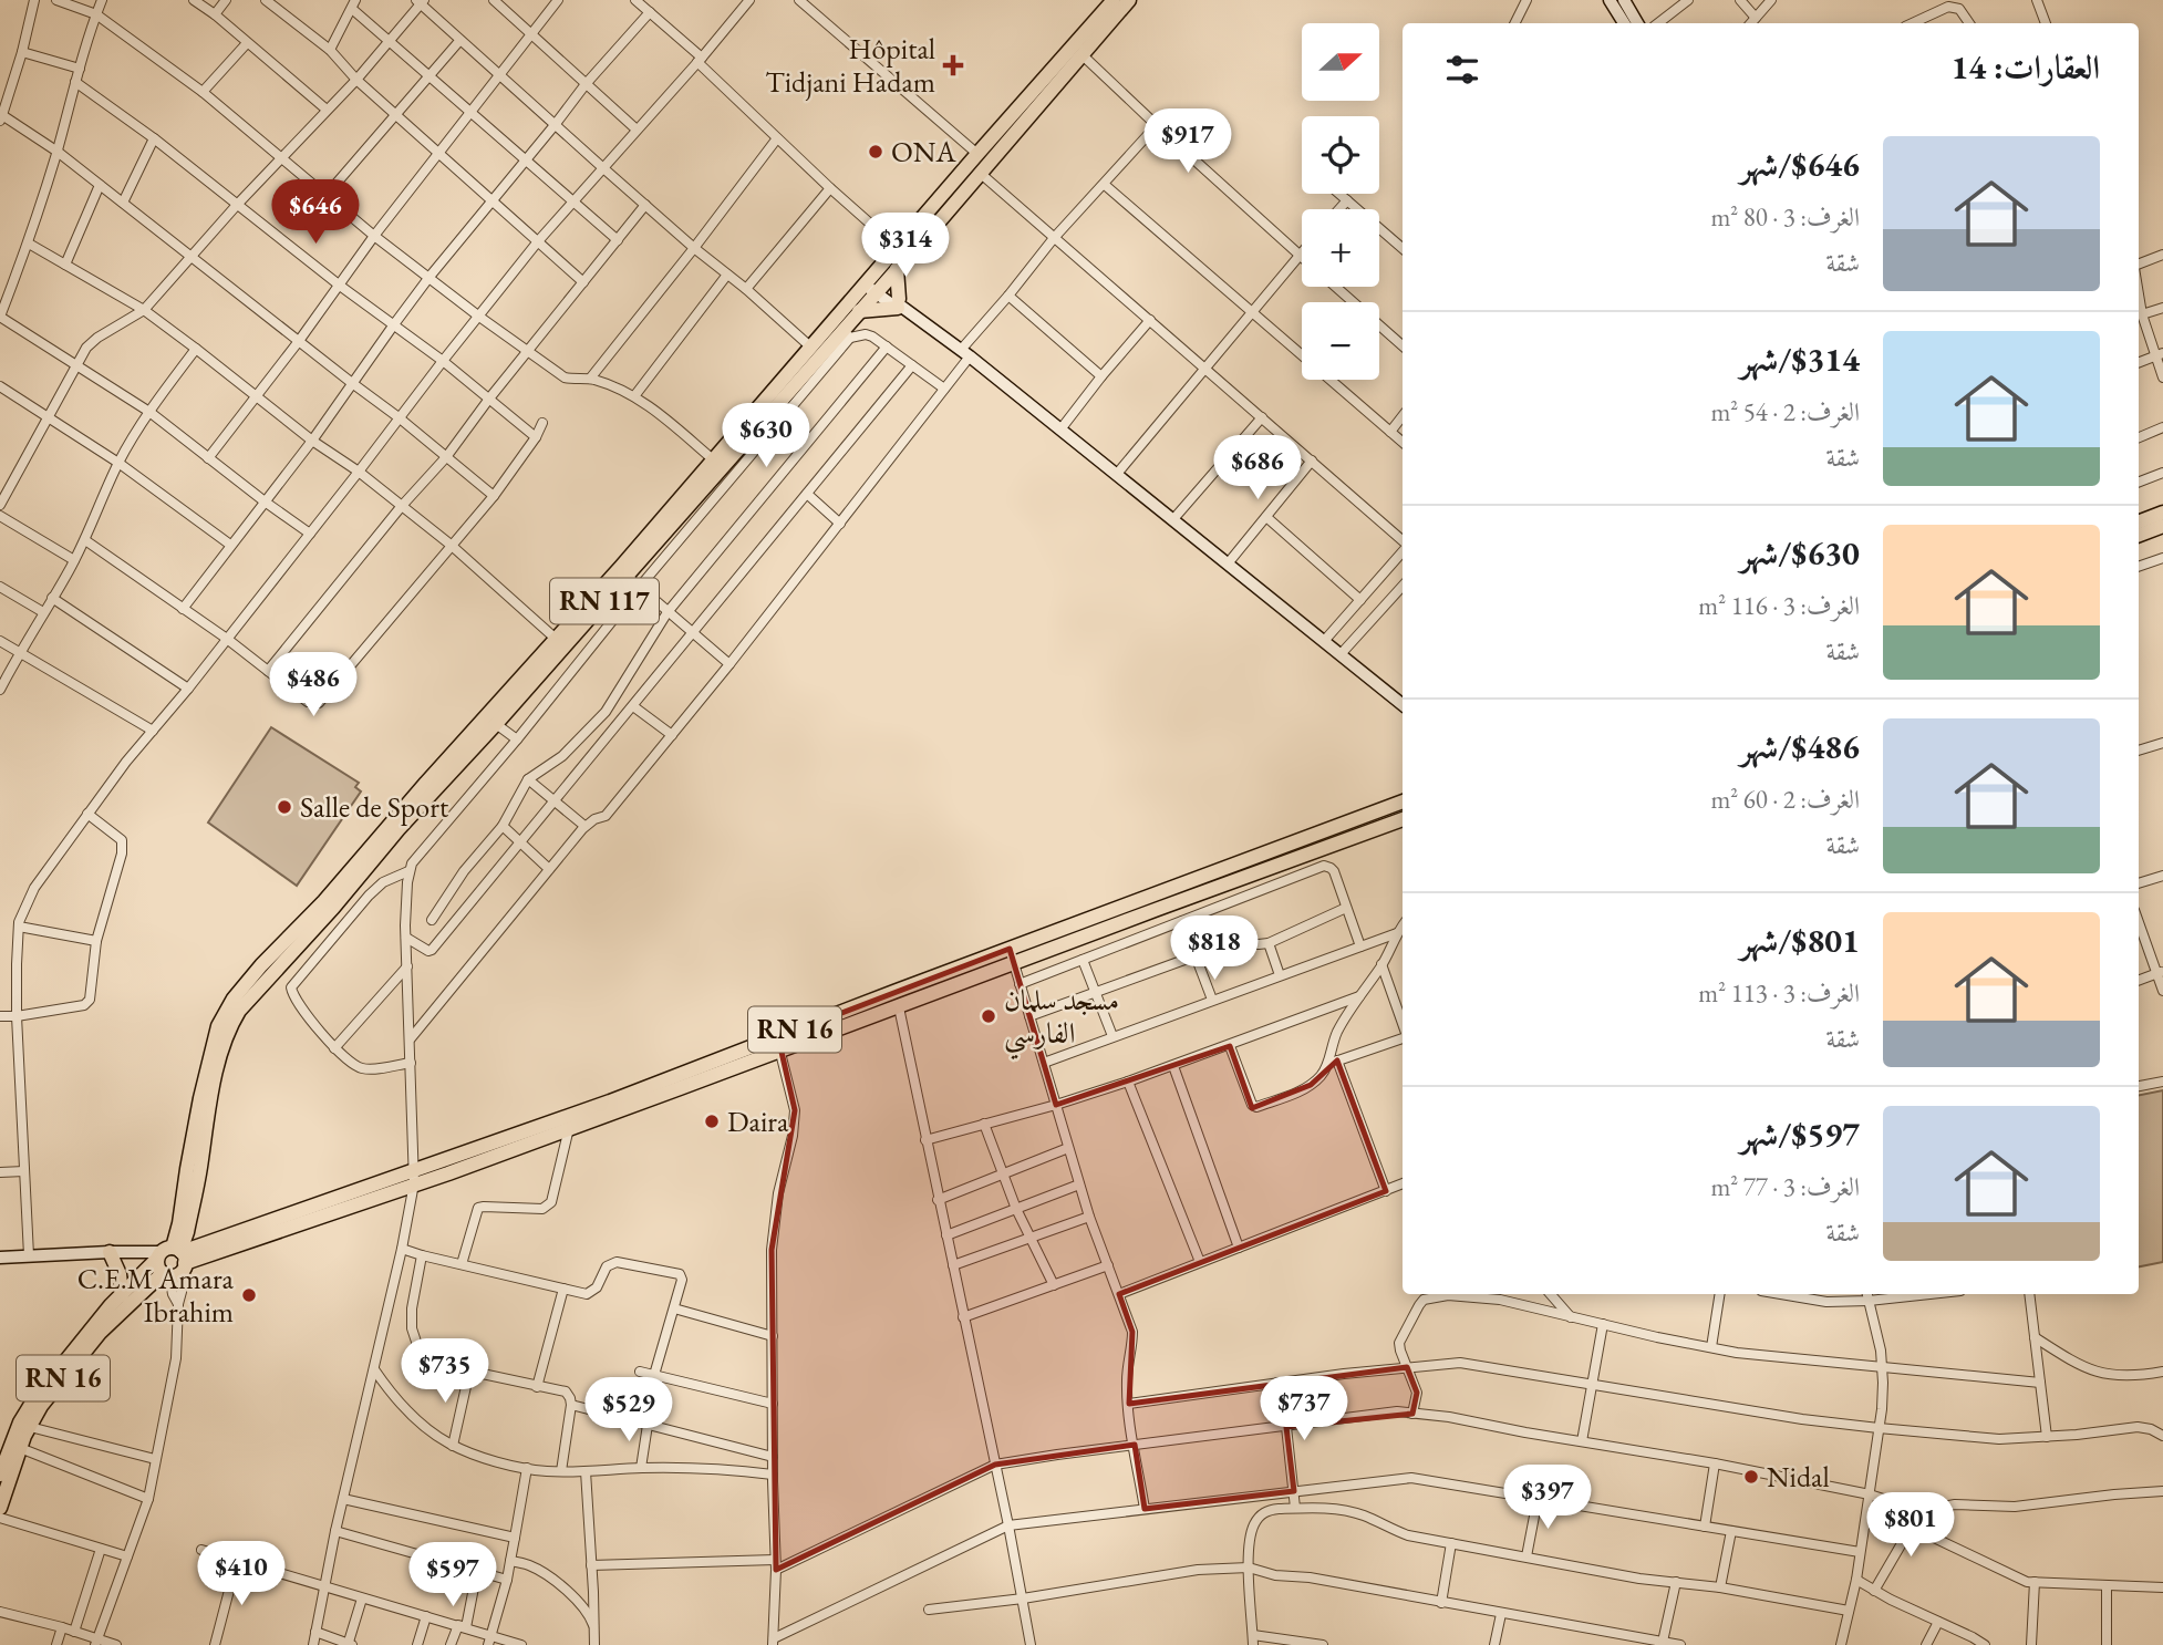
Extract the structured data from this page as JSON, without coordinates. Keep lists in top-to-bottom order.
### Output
{
  "streets": {
    "main road": ["RN 117", "RN 16"]
  },
  "crossings": [
    ["RN 117", "RN 16"]
  ],
  "places": {
    "health": ["Hôpital Tidjani Hadam"],
    "other": [
      "ONA",
      "Salle de Sport",
      "مسجد سلمان الفارسي",
      "Daira",
      "C.E.M Amara Ibrahim",
      "Nidal"
    ]
  },
  "north": "right",
  "page": {
    "map_buttons": ["+", "−"],
    "heading": "العقارات: 14",
    "price": [
      "$917",
      "$646",
      "$314",
      "$630",
      "$686",
      "$486",
      "$818",
      "$735",
      "$737",
      "$529",
      "$397",
      "$801",
      "$410",
      "$597"
    ],
    "list": [
      {
        "name": "$646/شهر",
        "note": "الغرف: 3 · 80 m² · شقة"
      },
      {
        "name": "$314/شهر",
        "note": "الغرف: 2 · 54 m² · شقة"
      },
      {
        "name": "$630/شهر",
        "note": "الغرف: 3 · 116 m² · شقة"
      },
      {
        "name": "$486/شهر",
        "note": "الغرف: 2 · 60 m² · شقة"
      },
      {
        "name": "$801/شهر",
        "note": "الغرف: 3 · 113 m² · شقة"
      },
      {
        "name": "$597/شهر",
        "note": "الغرف: 3 · 77 m² · شقة"
      }
    ]
  }
}
